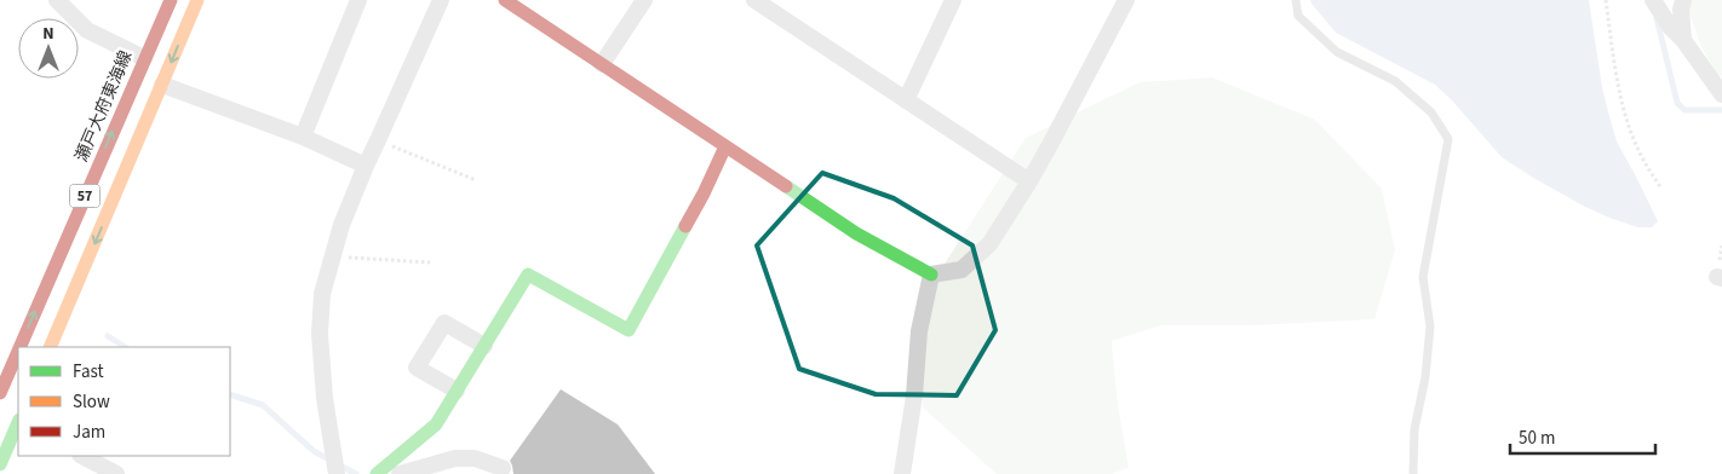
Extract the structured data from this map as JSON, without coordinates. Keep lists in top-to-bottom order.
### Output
{
  "streets": {
    "street": ["瀬戸大府東海線", "57"]
  },
  "legend": ["Fast", "Slow", "Jam"],
  "scale_bar": "50 m",
  "north": "top"
}
